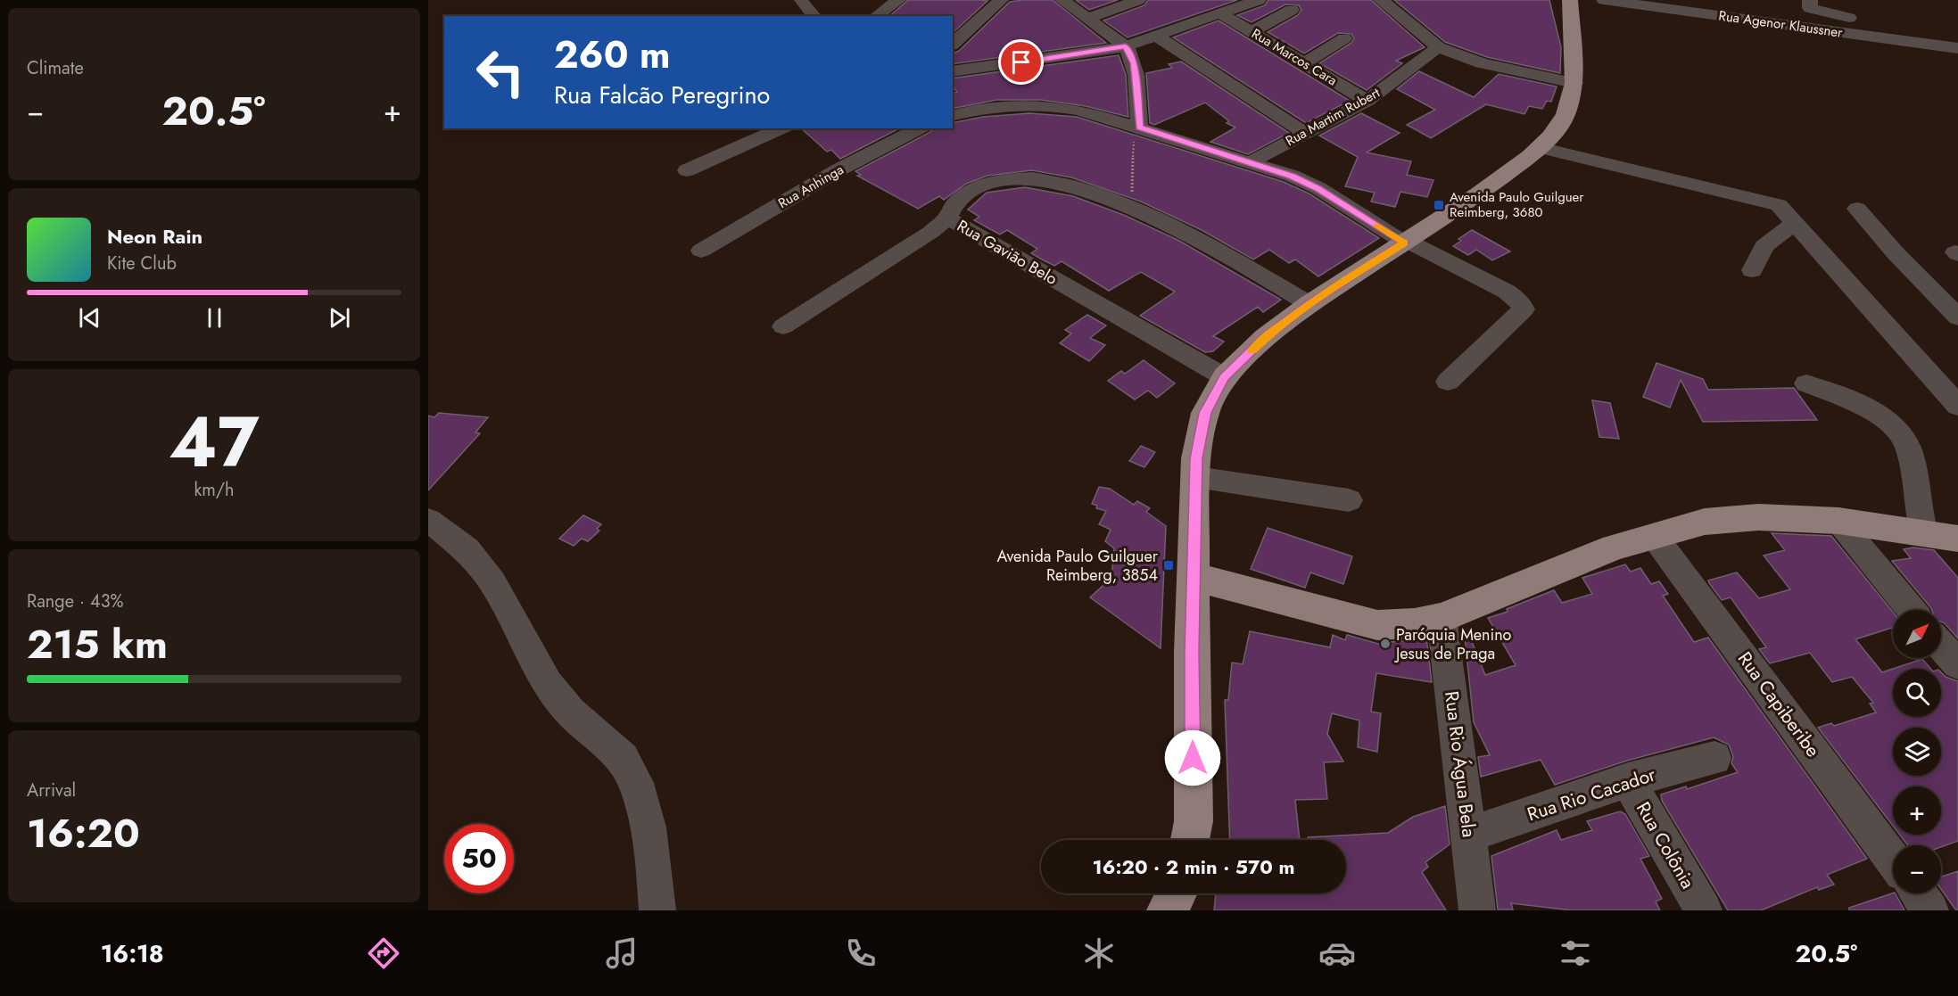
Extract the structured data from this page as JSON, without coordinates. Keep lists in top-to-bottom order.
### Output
{
  "streets": {
    "street": [
      "Rua Agenor Klaussner",
      "Rua Marcos Cara",
      "Rua Martim Rubert",
      "Rua Anhinga",
      "Rua Gavião Belo",
      "Rua Capiberibe",
      "Rua Rio Água Bela",
      "Rua Rio Cacador",
      "Rua Colônia"
    ]
  },
  "crossings": [
    ["Rua Marcos Cara", "Rua Martim Rubert"],
    ["Rua Rio Água Bela", "Rua Rio Cacador"],
    ["Rua Rio Cacador", "Rua Colônia"]
  ],
  "places": {
    "transit": ["Avenida Paulo Guilguer Reimberg, 3680", "Avenida Paulo Guilguer Reimberg, 3854"],
    "other": ["Paróquia Menino Jesus de Praga"]
  },
  "north": "top right",
  "page": {
    "tile": [
      "Climate",
      ["47", "km/h"],
      ["Range · 43%", "215 km"],
      ["Arrival", "16:20"]
    ],
    "turn": ["260 m", "Rua Falcão Peregrino"],
    "heat": ["−", "20.5°", "+"],
    "song": ["Neon Rain", "Kite Club"],
    "map_buttons": ["+", "−"],
    "limit": "50",
    "trip": "16:20 · 2 min · 570 m",
    "tabs": ["16:18", "20.5°"]
  }
}
